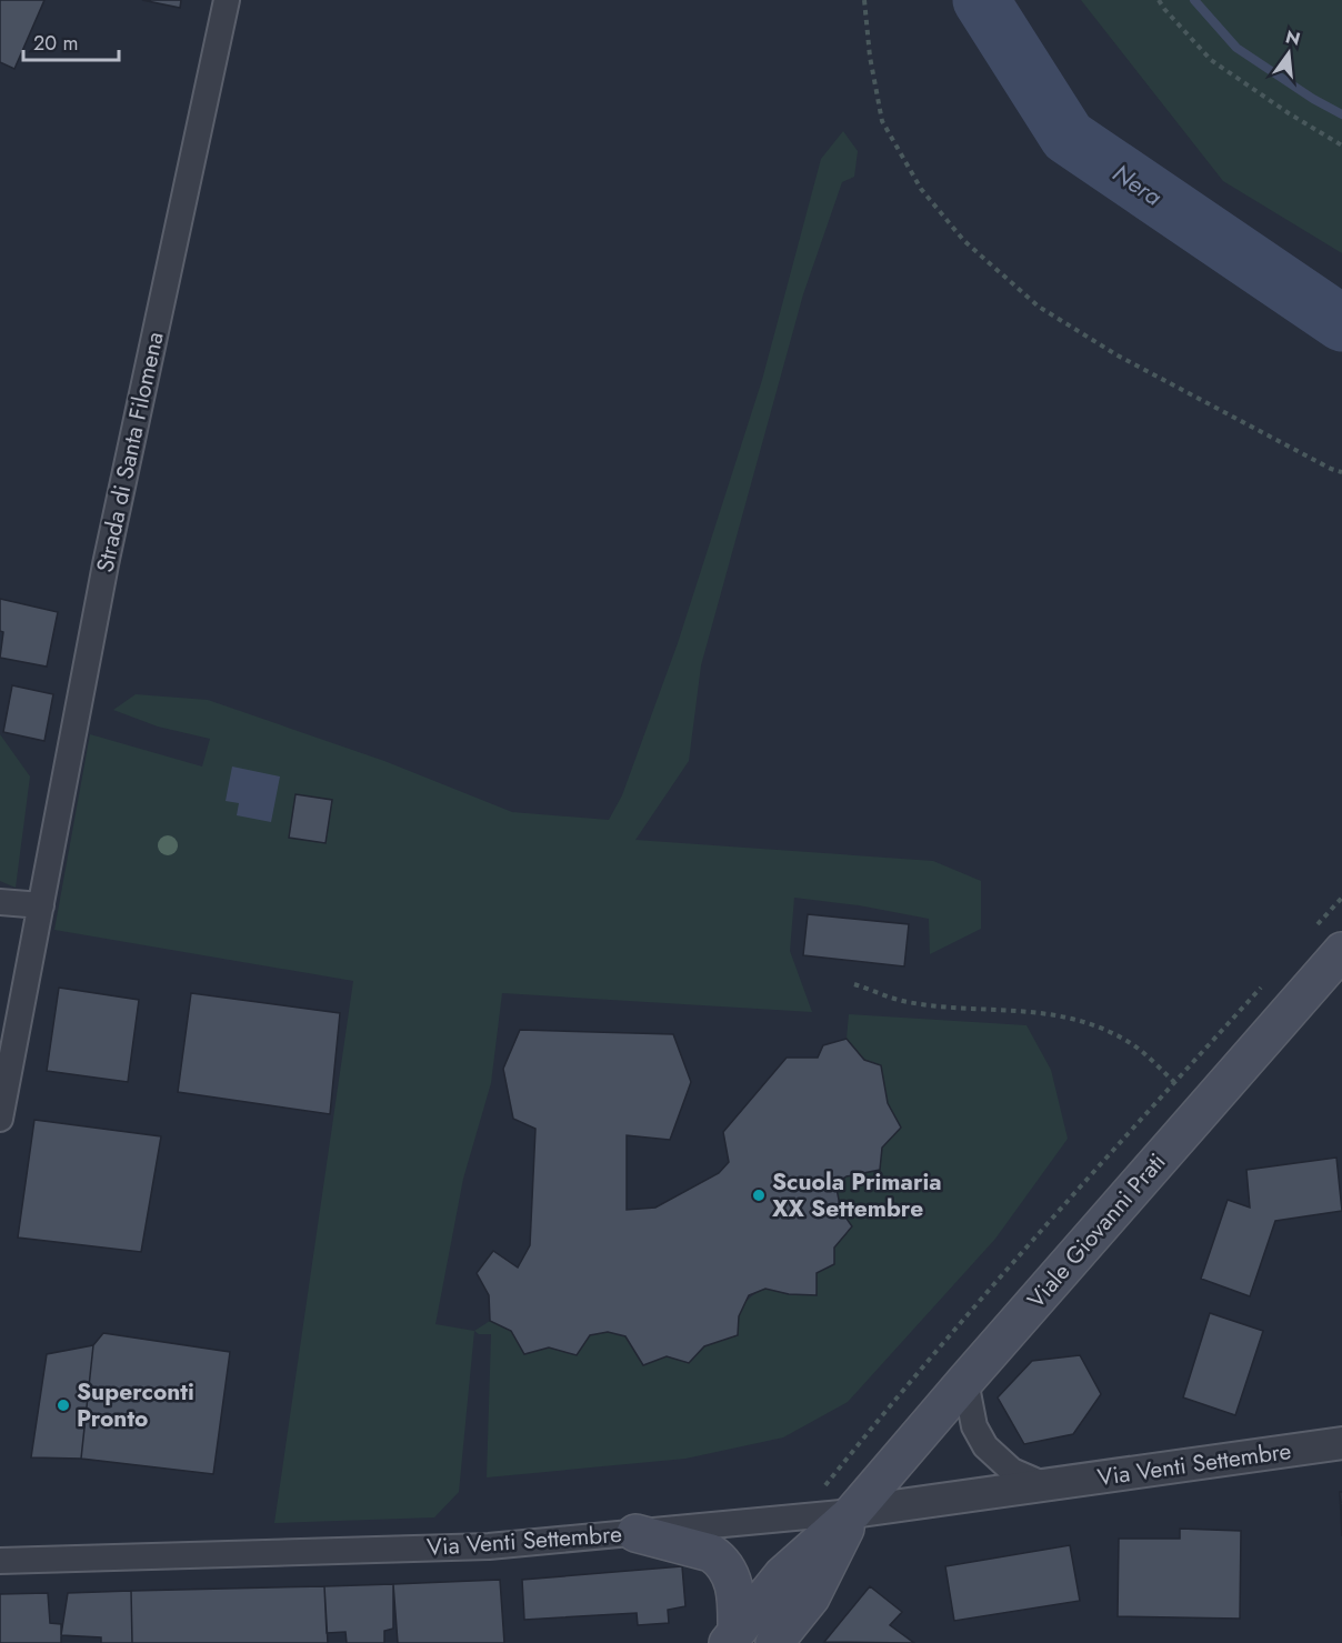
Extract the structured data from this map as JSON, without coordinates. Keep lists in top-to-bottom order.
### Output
{
  "streets": {
    "main road": ["Viale Giovanni Prati"],
    "street": ["Strada di Santa Filomena", "Via Venti Settembre"]
  },
  "crossings": [
    ["Viale Giovanni Prati", "Via Venti Settembre"]
  ],
  "water": ["Nera"],
  "places": ["Scuola Primaria XX Settembre", "Superconti Pronto"],
  "scale_bar": "20 m",
  "north": "top"
}
